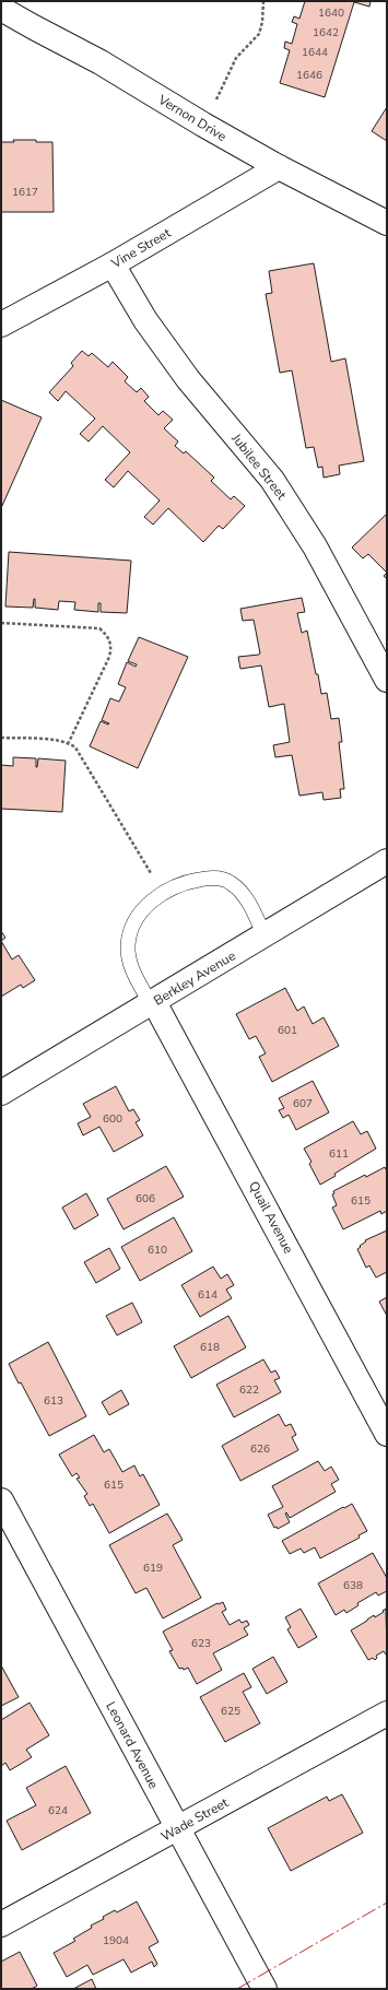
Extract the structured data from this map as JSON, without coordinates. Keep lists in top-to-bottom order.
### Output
{
  "streets": {
    "street": [
      "Vernon Drive",
      "Vine Street",
      "Jubilee Street",
      "Berkley Avenue",
      "Quail Avenue",
      "Leonard Avenue",
      "Wade Street"
    ]
  },
  "crossings": [
    ["Vernon Drive", "Vine Street"],
    ["Vine Street", "Jubilee Street"],
    ["Berkley Avenue", "Quail Avenue"],
    ["Leonard Avenue", "Wade Street"]
  ],
  "house_numbers": [
    "1640",
    "1642",
    "1644",
    "1646",
    "1617",
    "601",
    "607",
    "600",
    "611",
    "606",
    "615",
    "610",
    "614",
    "618",
    "622",
    "613",
    "626",
    "615",
    "619",
    "638",
    "623",
    "625",
    "624",
    "1904"
  ]
}
